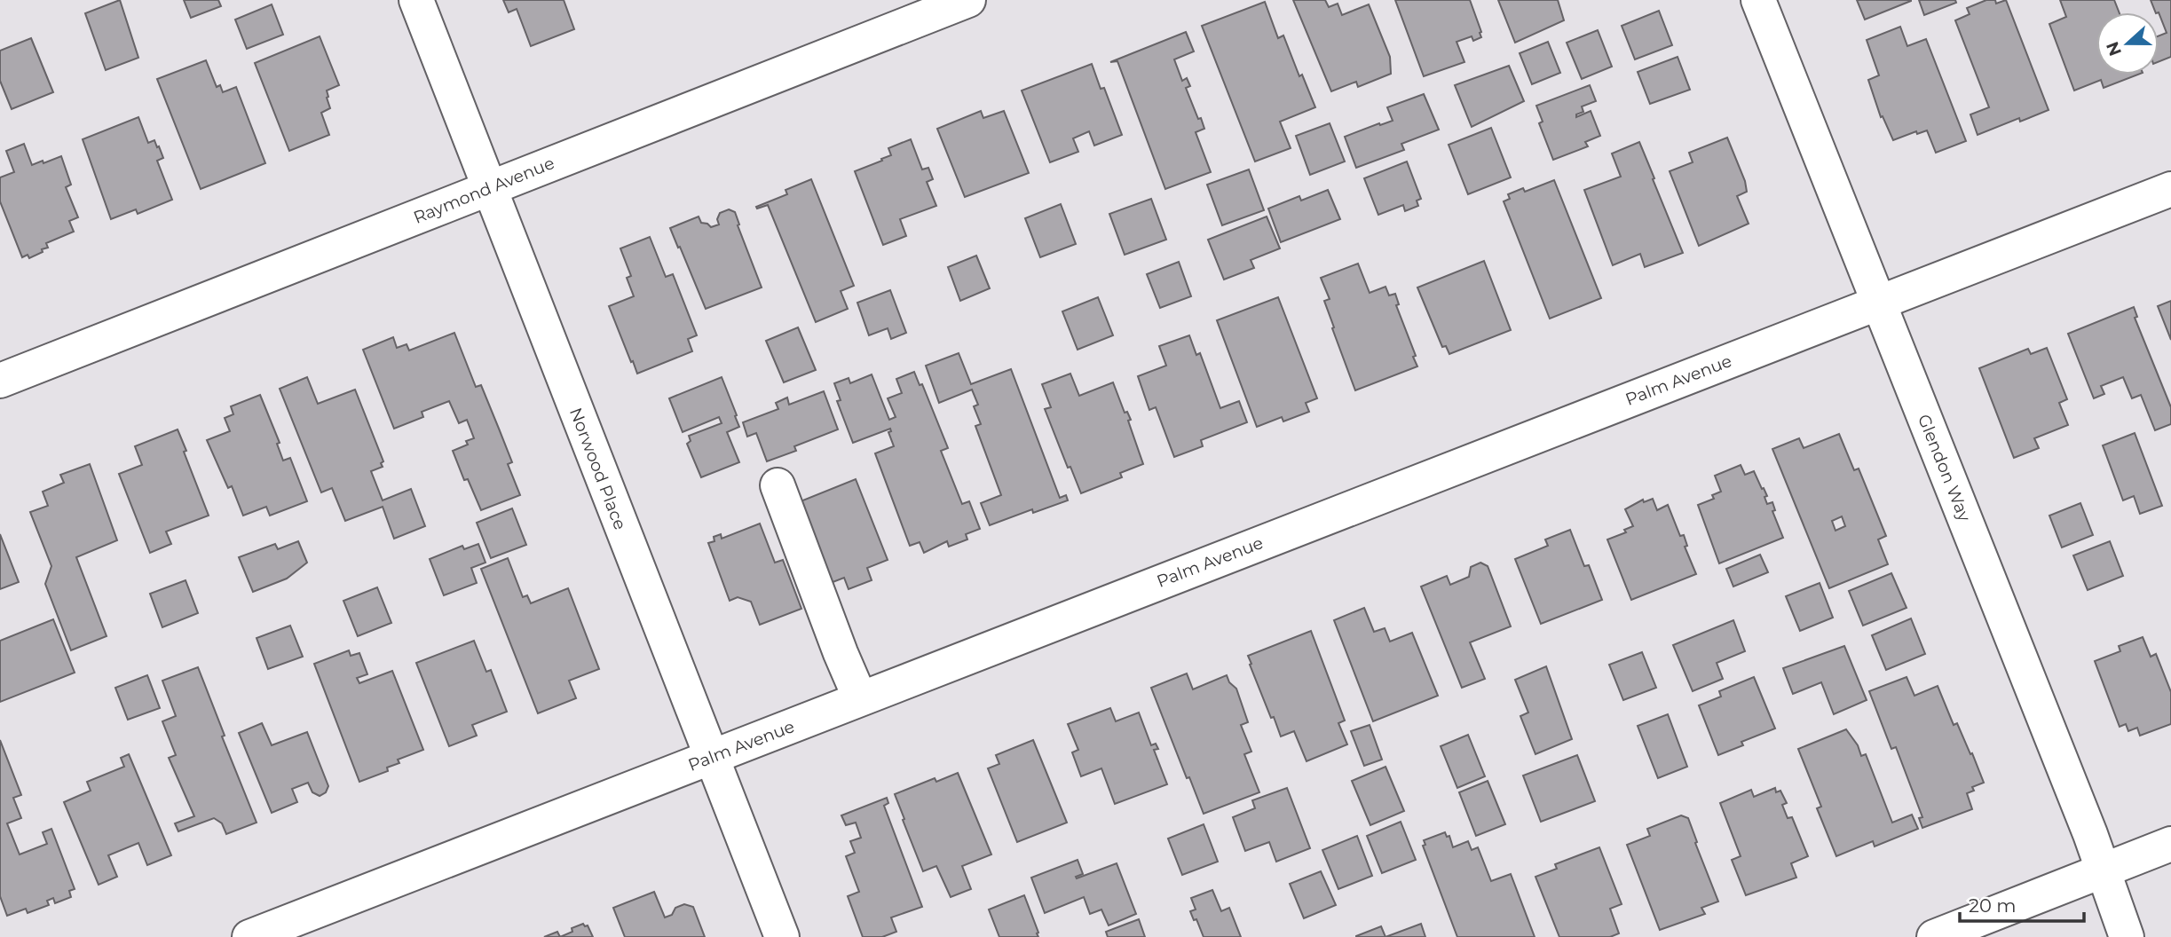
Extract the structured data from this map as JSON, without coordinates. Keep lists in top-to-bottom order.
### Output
{
  "streets": {
    "street": [
      "Raymond Avenue",
      "Palm Avenue",
      "Glendon Way",
      "Norwood Place"
    ]
  },
  "crossings": [
    ["Raymond Avenue", "Norwood Place"],
    ["Palm Avenue", "Glendon Way"],
    ["Palm Avenue", "Norwood Place"]
  ],
  "scale_bar": "20 m",
  "north": "left"
}
